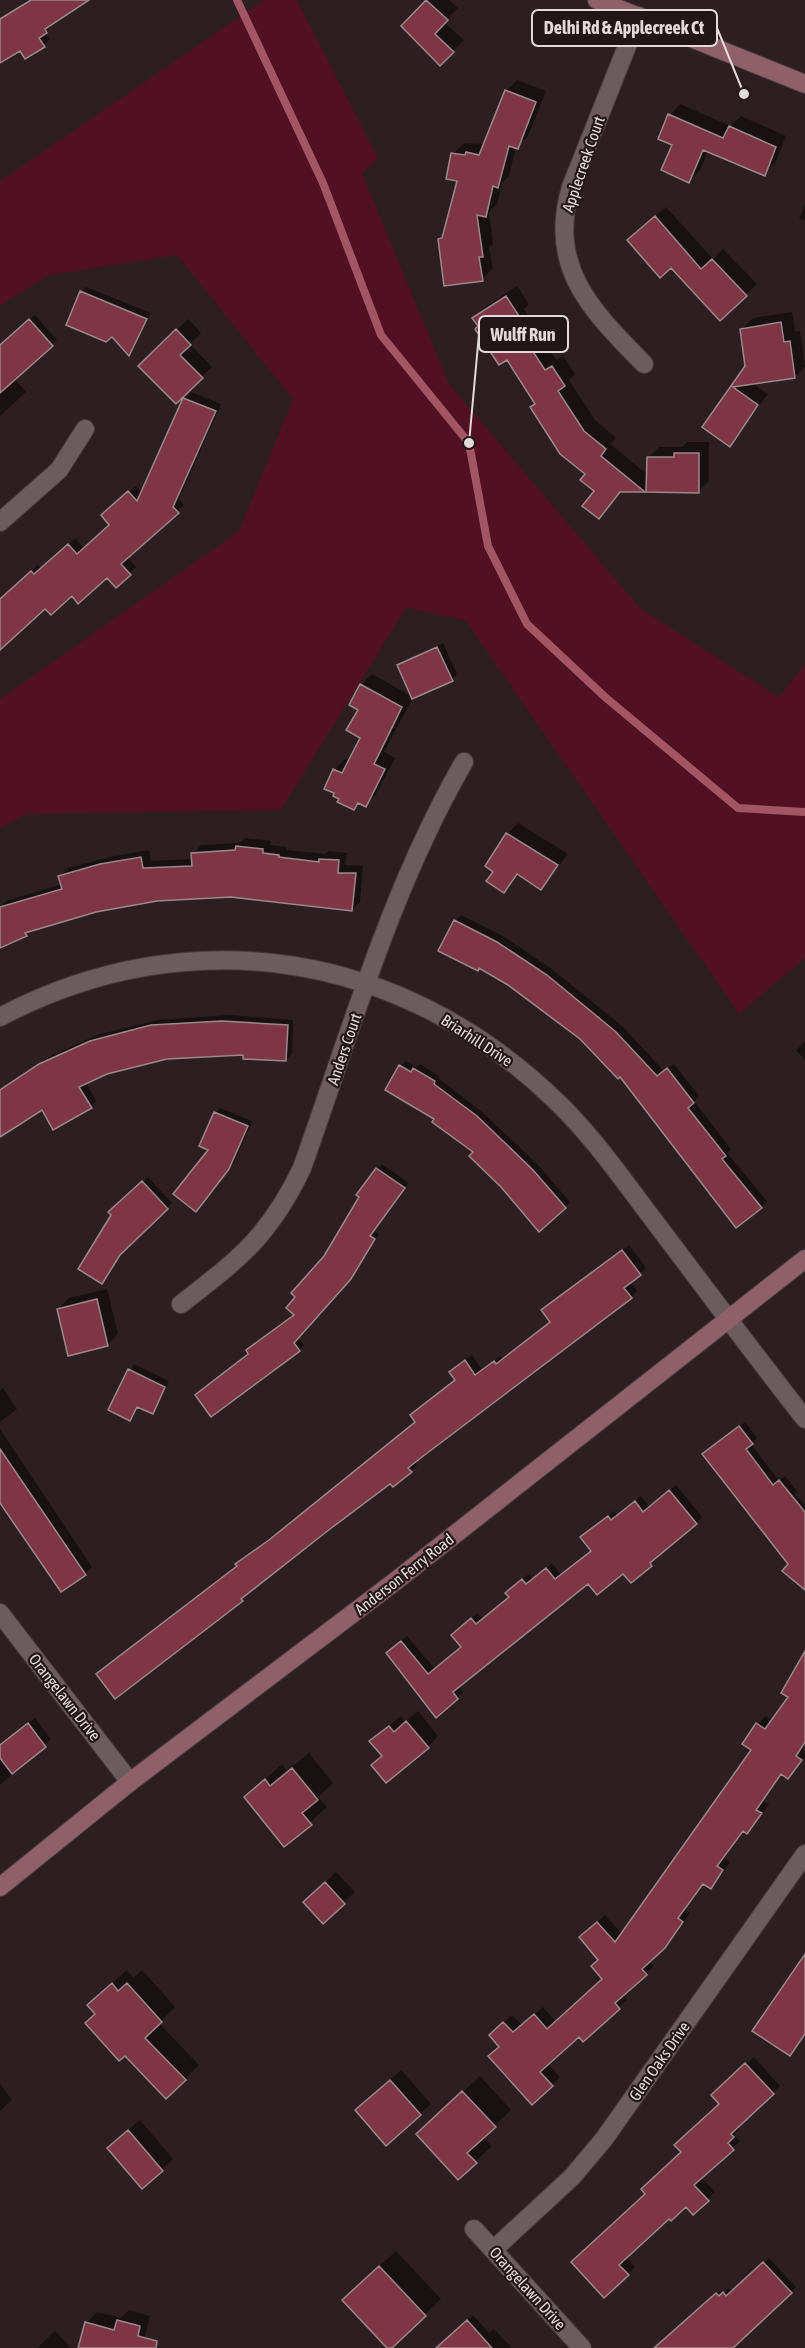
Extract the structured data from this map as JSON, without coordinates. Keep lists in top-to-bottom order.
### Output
{
  "streets": {
    "street": [
      "Applecreek Court",
      "Briarhill Drive",
      "Anders Court",
      "Anderson Ferry Road",
      "Orangelawn Drive",
      "Glen Oaks Drive"
    ]
  },
  "crossings": [
    ["Briarhill Drive", "Anders Court"],
    ["Briarhill Drive", "Anderson Ferry Road"],
    ["Anderson Ferry Road", "Orangelawn Drive"],
    ["Orangelawn Drive", "Glen Oaks Drive"]
  ],
  "places": ["Delhi Rd & Applecreek Ct", "Wulff Run"]
}
